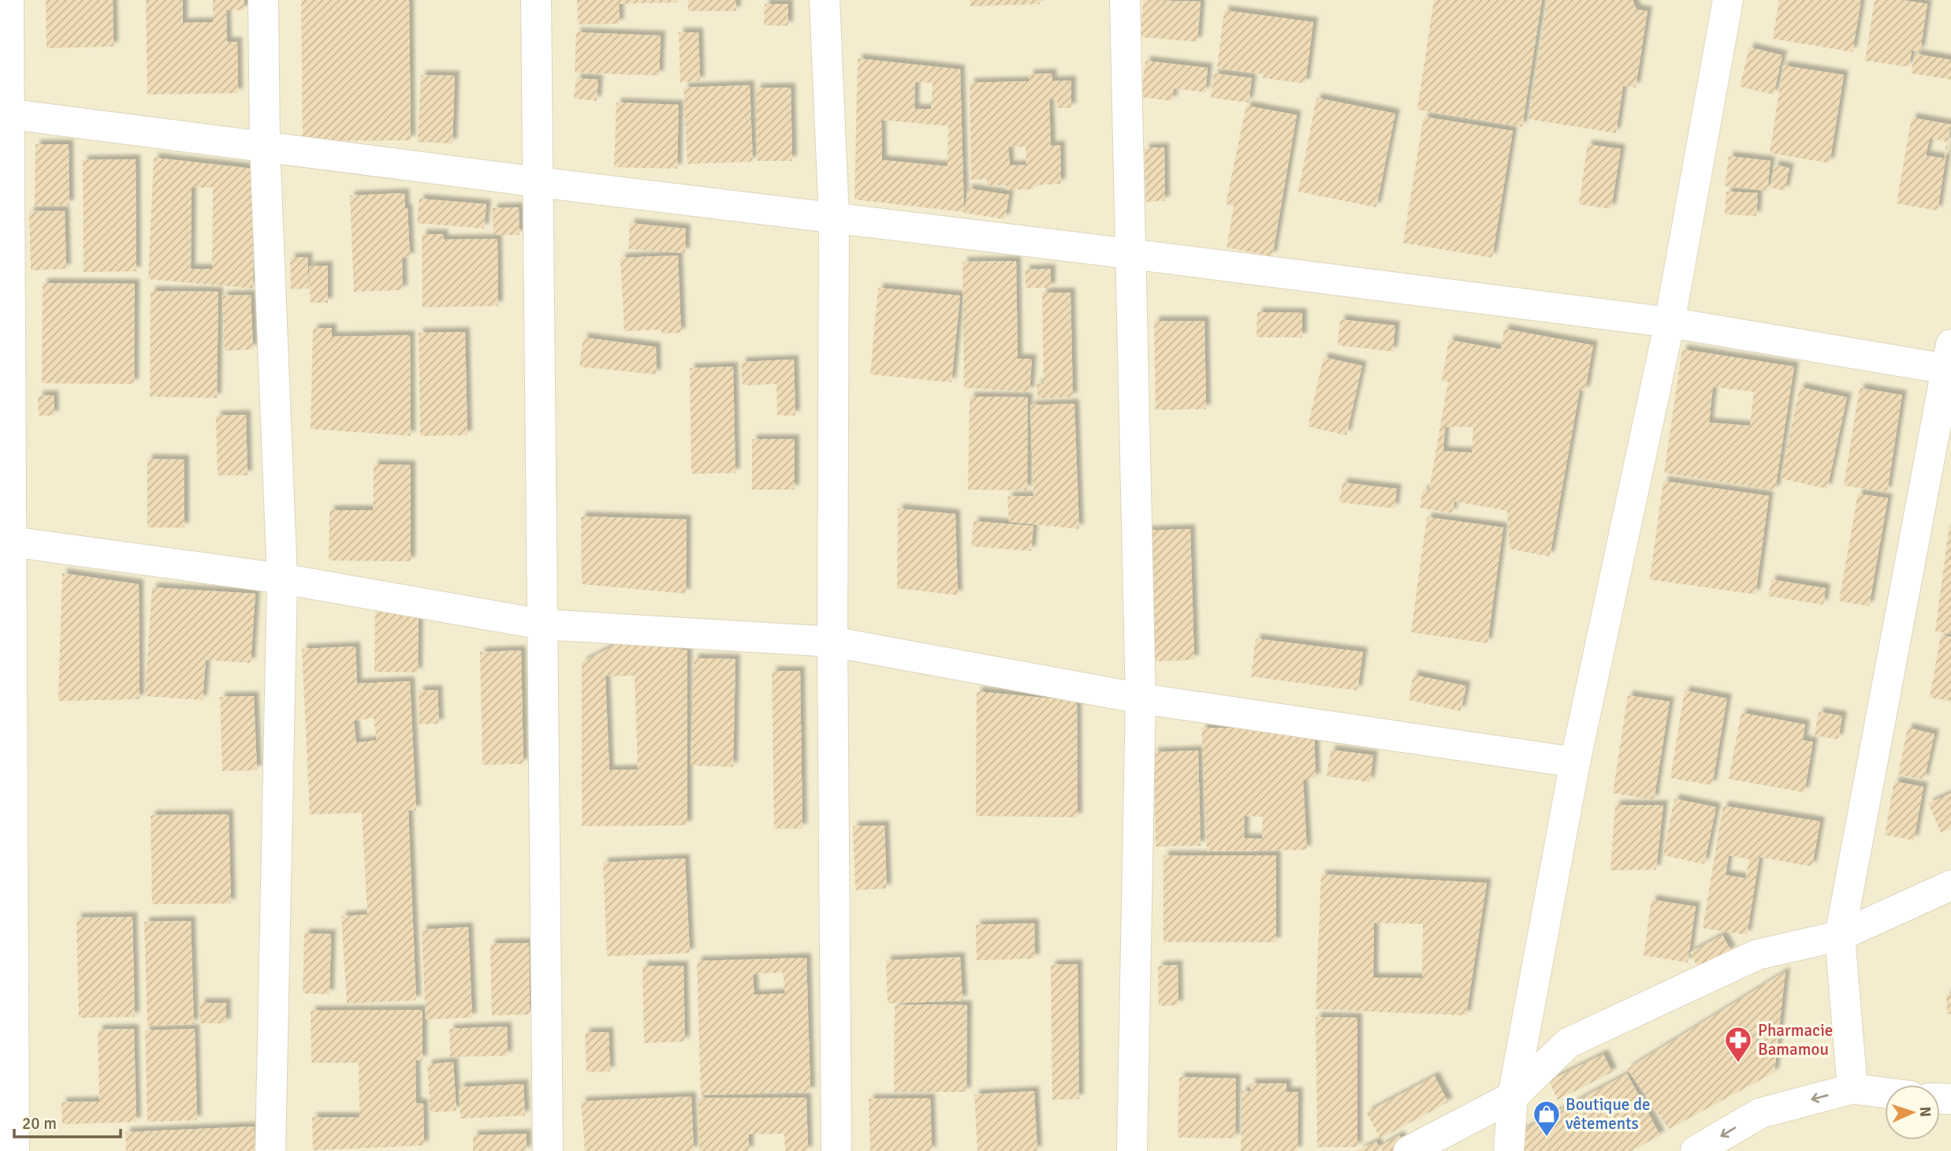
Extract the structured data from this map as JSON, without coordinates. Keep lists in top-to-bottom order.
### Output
{
  "places": {
    "pharmacy": ["Pharmacie Bamamou"],
    "shop": ["Boutique de vêtements"]
  },
  "scale_bar": "20 m",
  "north": "right"
}
